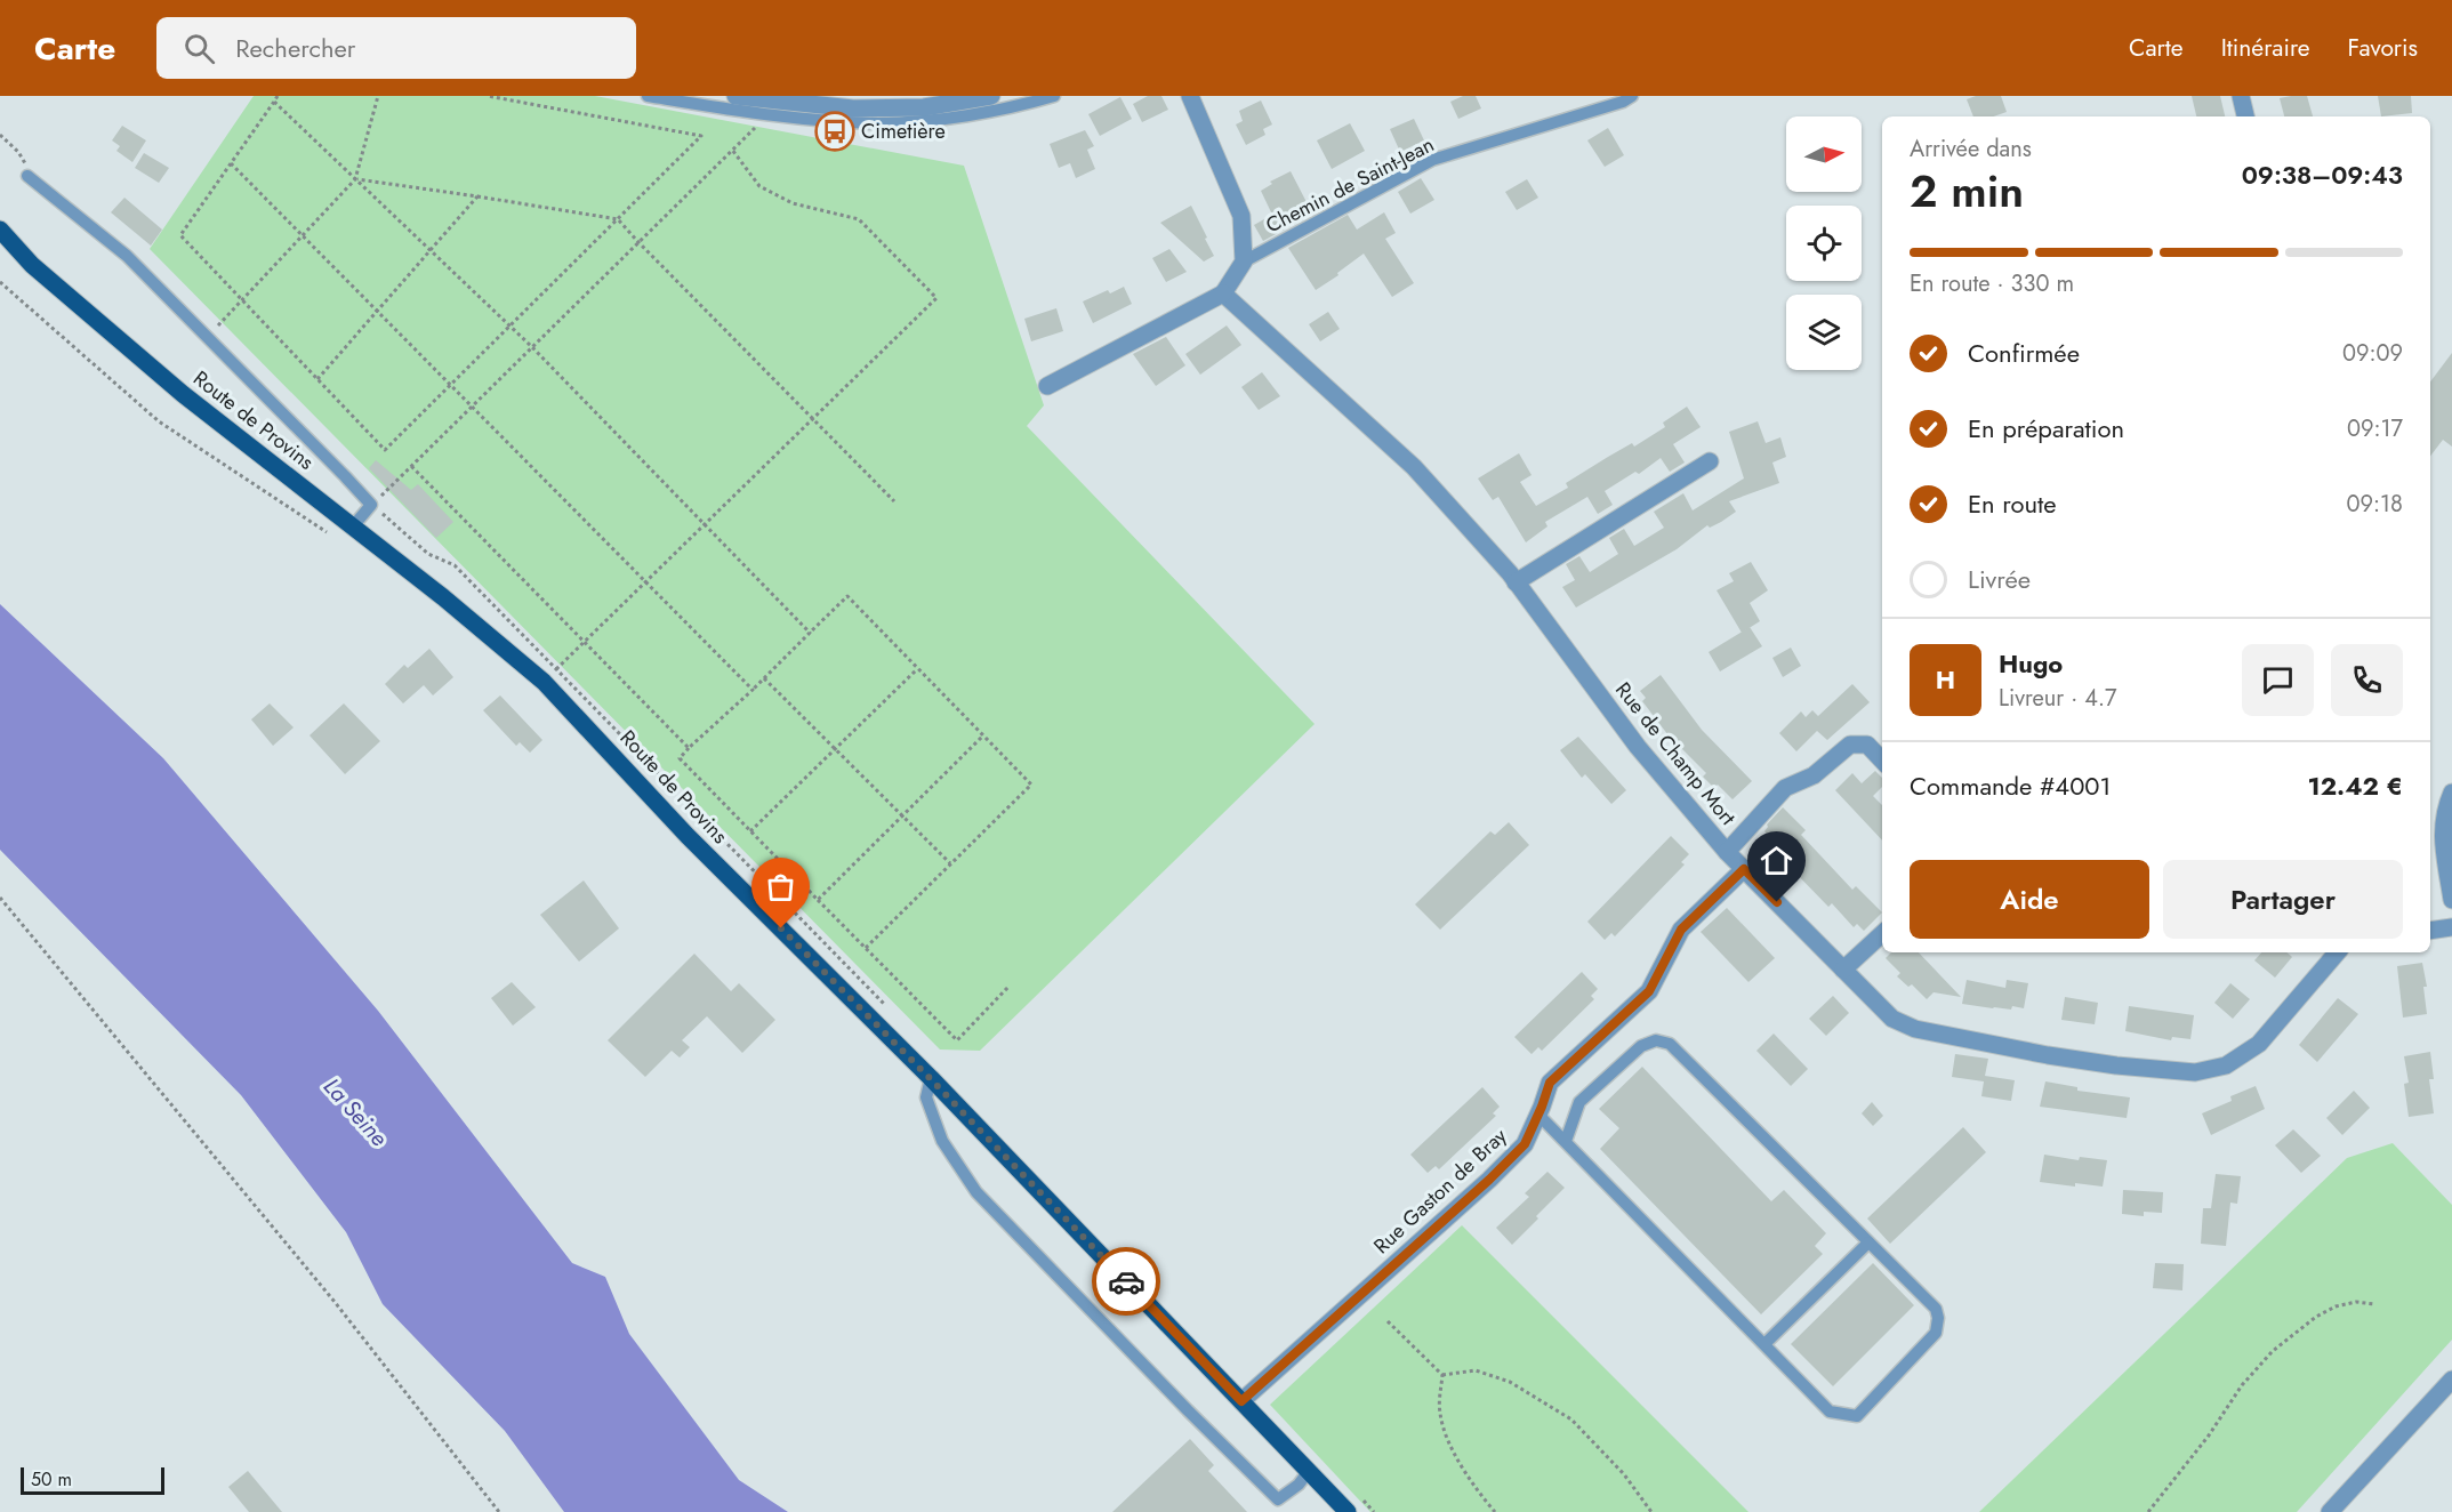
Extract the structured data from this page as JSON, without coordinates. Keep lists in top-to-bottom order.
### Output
{
  "streets": {
    "main road": ["Route de Provins"],
    "street": ["Rue de Champ Mort", "Rue Gaston de Bray"],
    "lane": ["Chemin de Saint-Jean"]
  },
  "crossings": [
    ["Route de Provins", "Rue Gaston de Bray"],
    ["Rue de Champ Mort", "Rue Gaston de Bray"]
  ],
  "water": ["La Seine"],
  "places": {
    "bus stop": ["Cimetière"]
  },
  "scale_bar": "50 m",
  "north": "right",
  "page": {
    "header": "Carte",
    "search": "Rechercher",
    "nav": ["Carte", "Itinéraire", "Favoris"],
    "heading": ["2 min", "Arrivée dans", "09:38–09:43"],
    "panel": [
      "Hugo",
      "Livreur · 4.7",
      "Commande #4001",
      "12.42 €"
    ],
    "bar": "En route · 330 m",
    "list": [
      ["Confirmée", "09:09"],
      ["En préparation", "09:17"],
      ["En route", "09:18"],
      "Livrée"
    ],
    "round": "H",
    "buttons": ["Aide", "Partager"],
    "scale": "50 m"
  }
}
